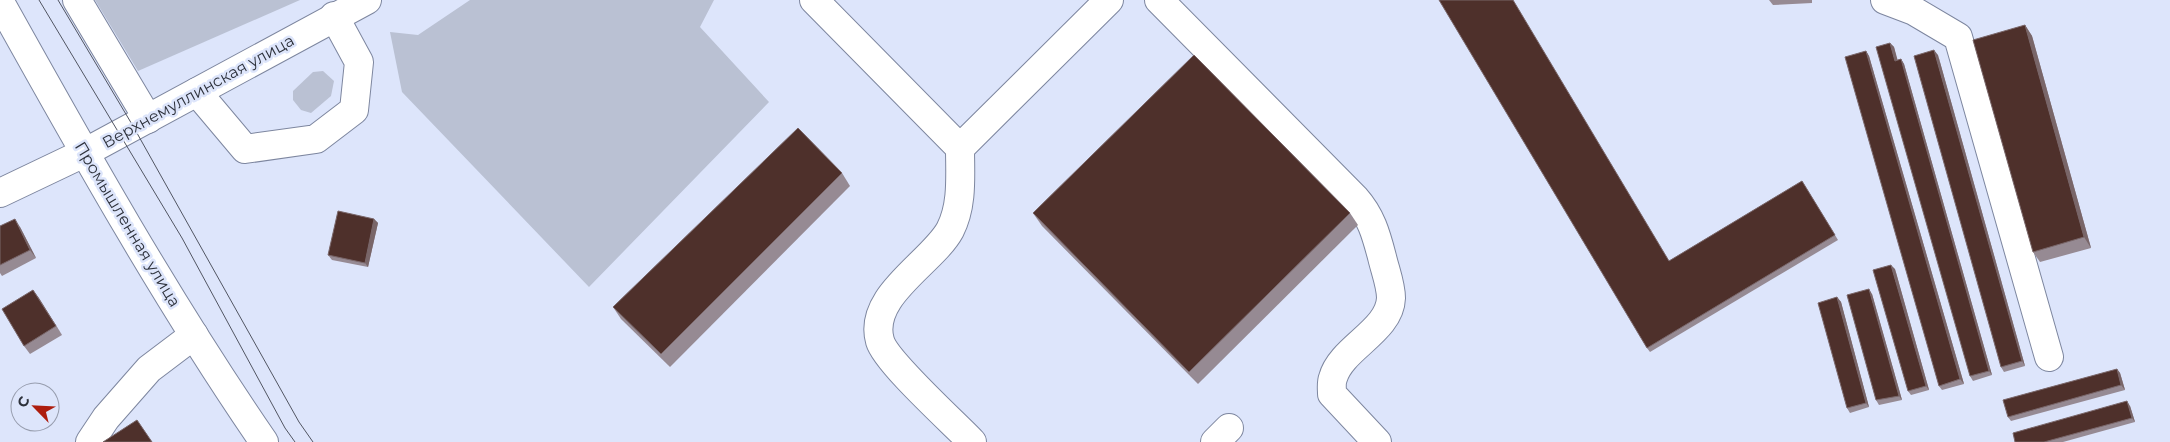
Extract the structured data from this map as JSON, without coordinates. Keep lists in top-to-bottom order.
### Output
{
  "streets": {
    "street": ["Верхнемуллинская улица", "Промышленная улица"]
  },
  "crossings": [
    ["Верхнемуллинская улица", "Промышленная улица"]
  ],
  "north": "top left"
}
